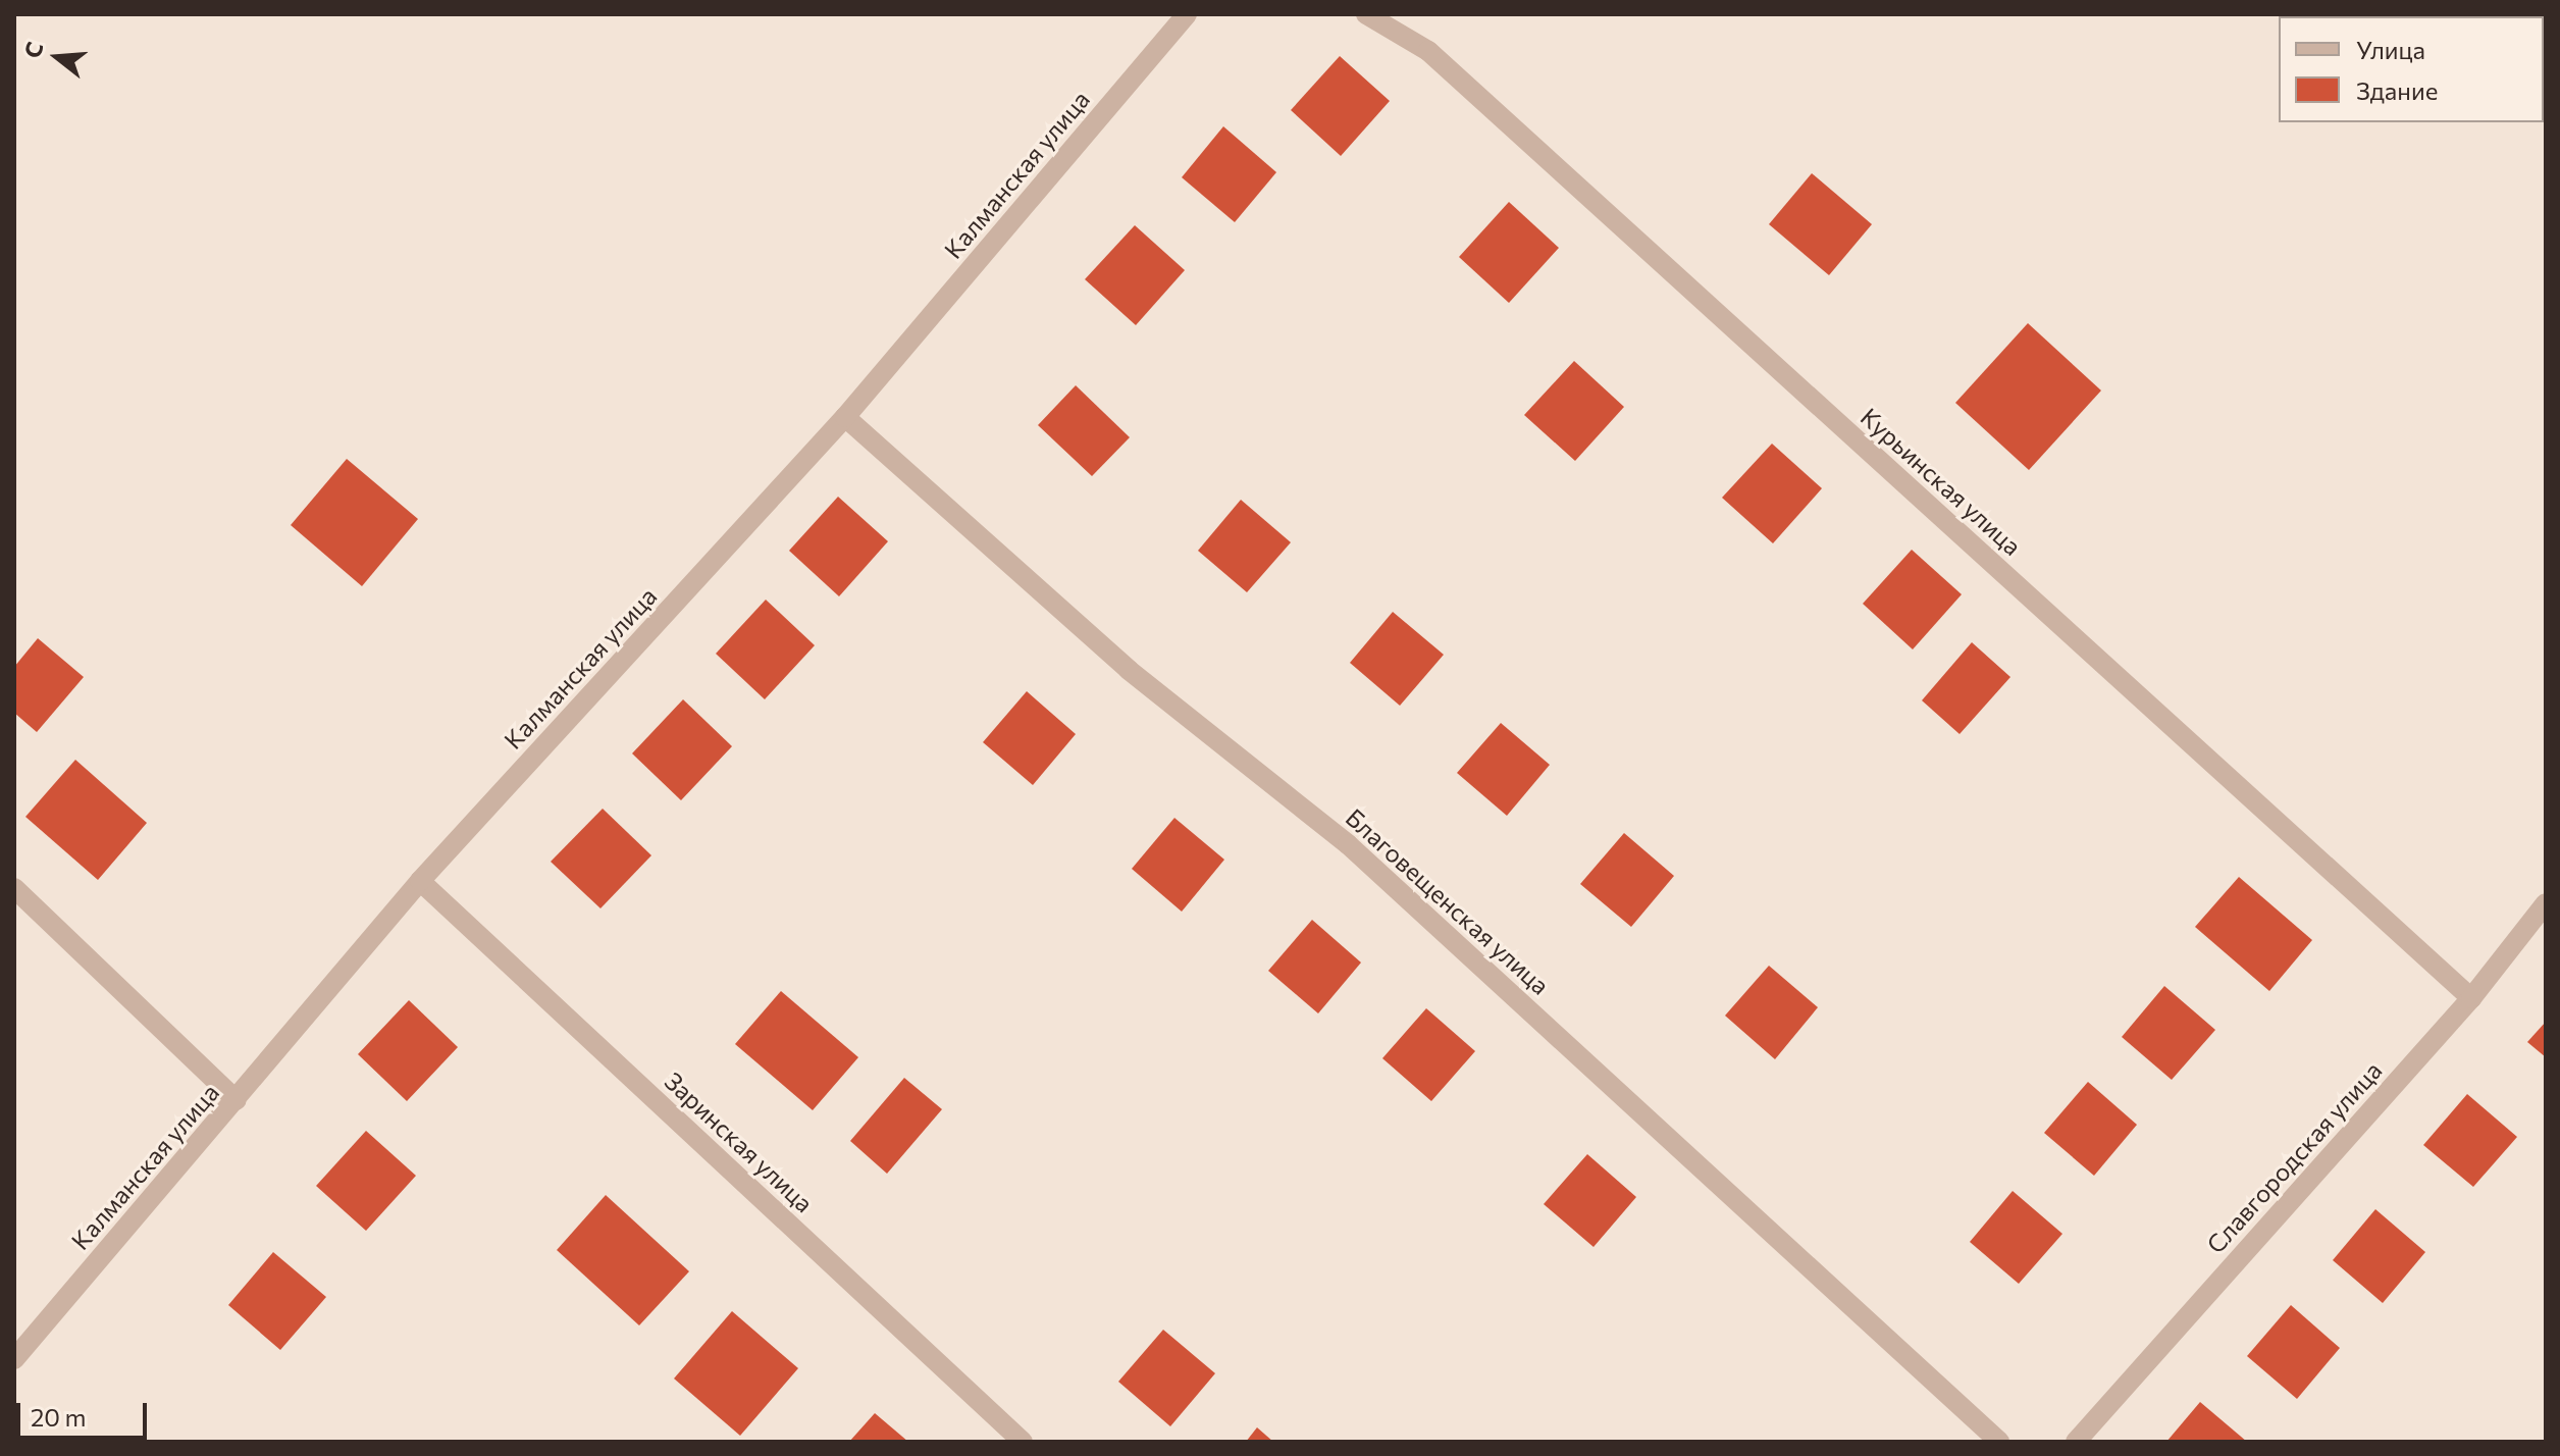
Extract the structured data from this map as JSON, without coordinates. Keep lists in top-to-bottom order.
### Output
{
  "streets": {
    "street": [
      "Калманская улица",
      "Курьинская улица",
      "Благовещенская улица",
      "Заринская улица",
      "Славгородская улица"
    ]
  },
  "crossings": [
    ["Калманская улица", "Благовещенская улица"],
    ["Калманская улица", "Заринская улица"],
    ["Курьинская улица", "Славгородская улица"]
  ],
  "legend": ["Улица", "Здание"],
  "scale_bar": "20 m",
  "north": "left"
}
